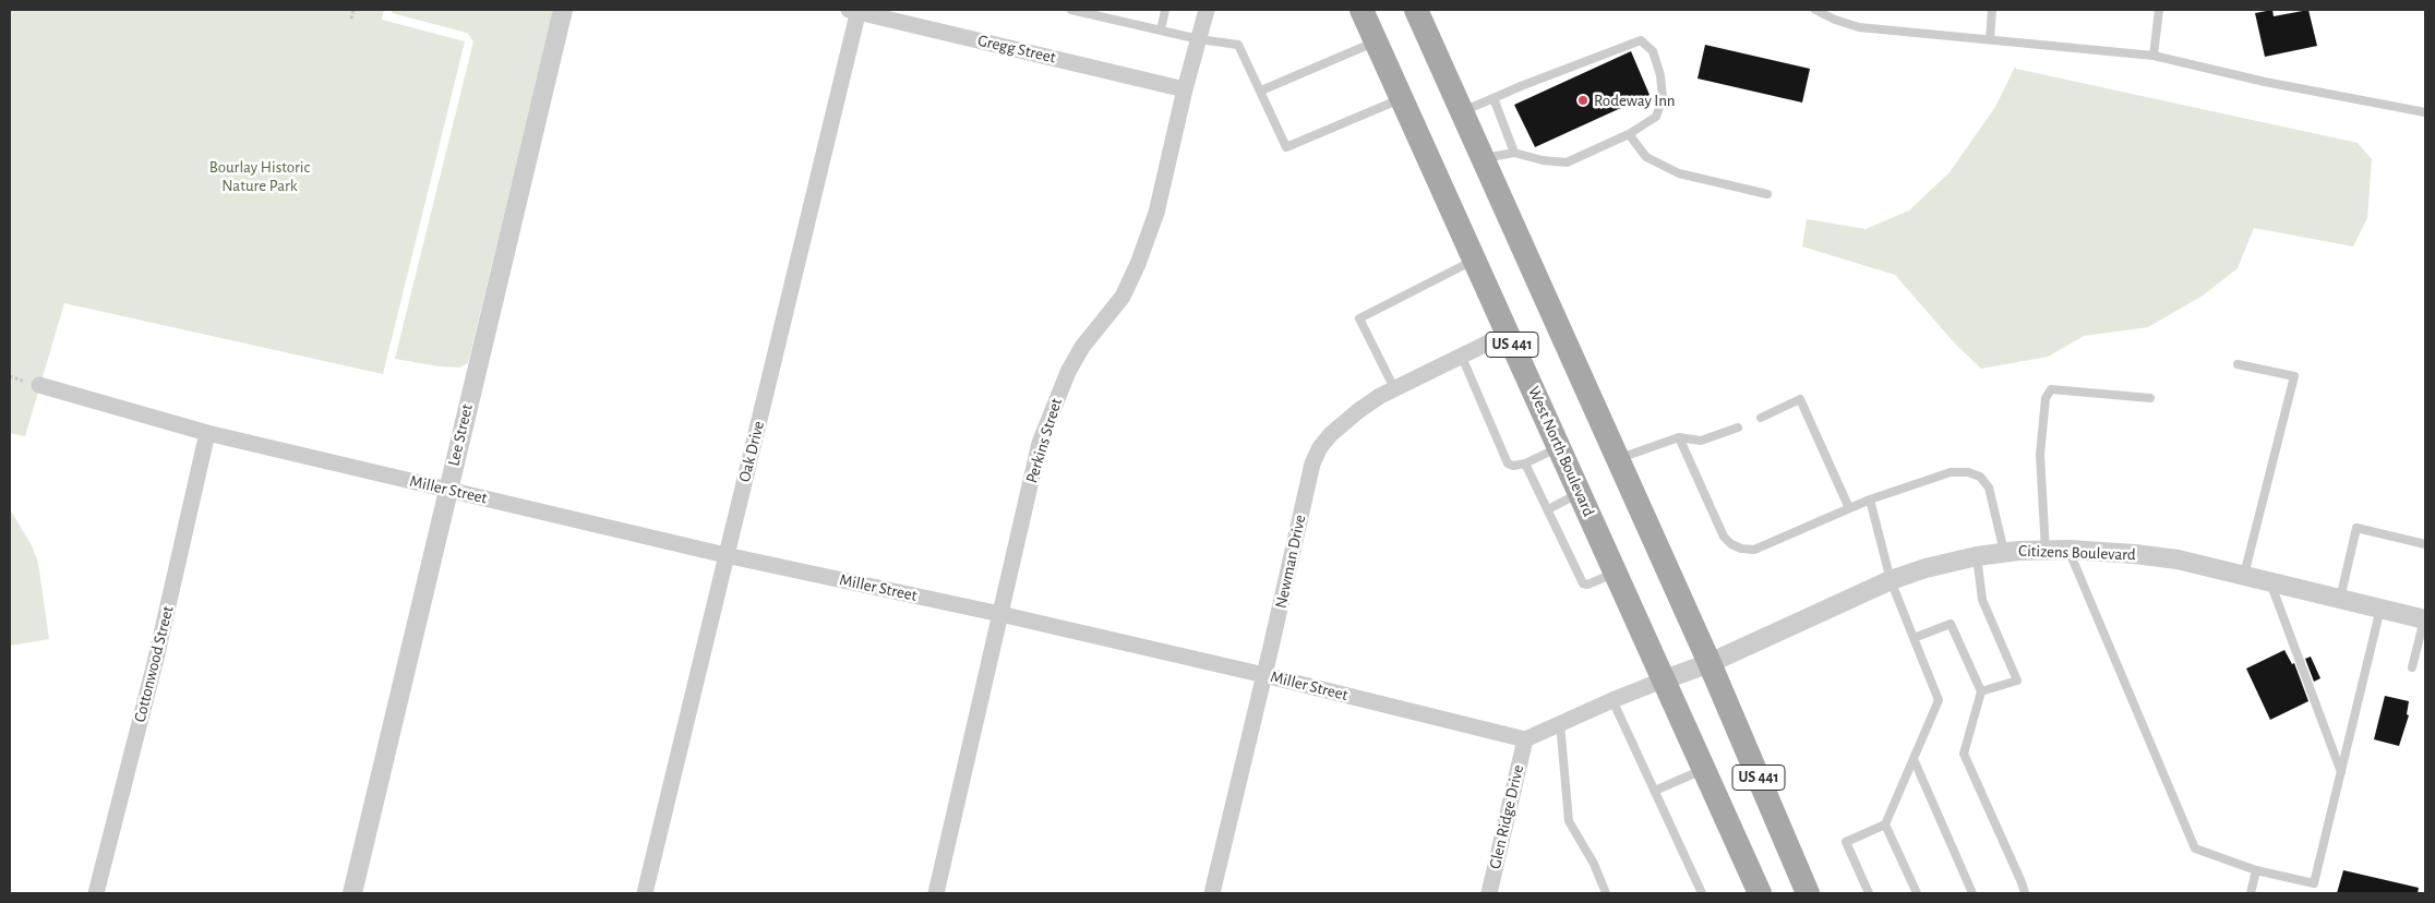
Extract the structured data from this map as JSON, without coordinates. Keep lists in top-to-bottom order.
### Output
{
  "streets": {
    "main road": ["US 441", "West North Boulevard"],
    "street": [
      "Gregg Street",
      "Lee Street",
      "Perkins Street",
      "Oak Drive",
      "Miller Street",
      "Citizens Boulevard",
      "Newman Drive",
      "Cottonwood Street",
      "Glen Ridge Drive"
    ]
  },
  "crossings": [
    ["Gregg Street", "Perkins Street"],
    ["Gregg Street", "Oak Drive"],
    ["US 441", "Citizens Boulevard"],
    ["Lee Street", "Miller Street"],
    ["Perkins Street", "Miller Street"],
    ["Oak Drive", "Miller Street"],
    ["West North Boulevard", "Newman Drive"],
    ["Miller Street", "Newman Drive"],
    ["Miller Street", "Cottonwood Street"],
    ["Miller Street", "Glen Ridge Drive"]
  ],
  "parks": ["Bourlay Historic Nature Park"],
  "places": ["Rodeway Inn"]
}
